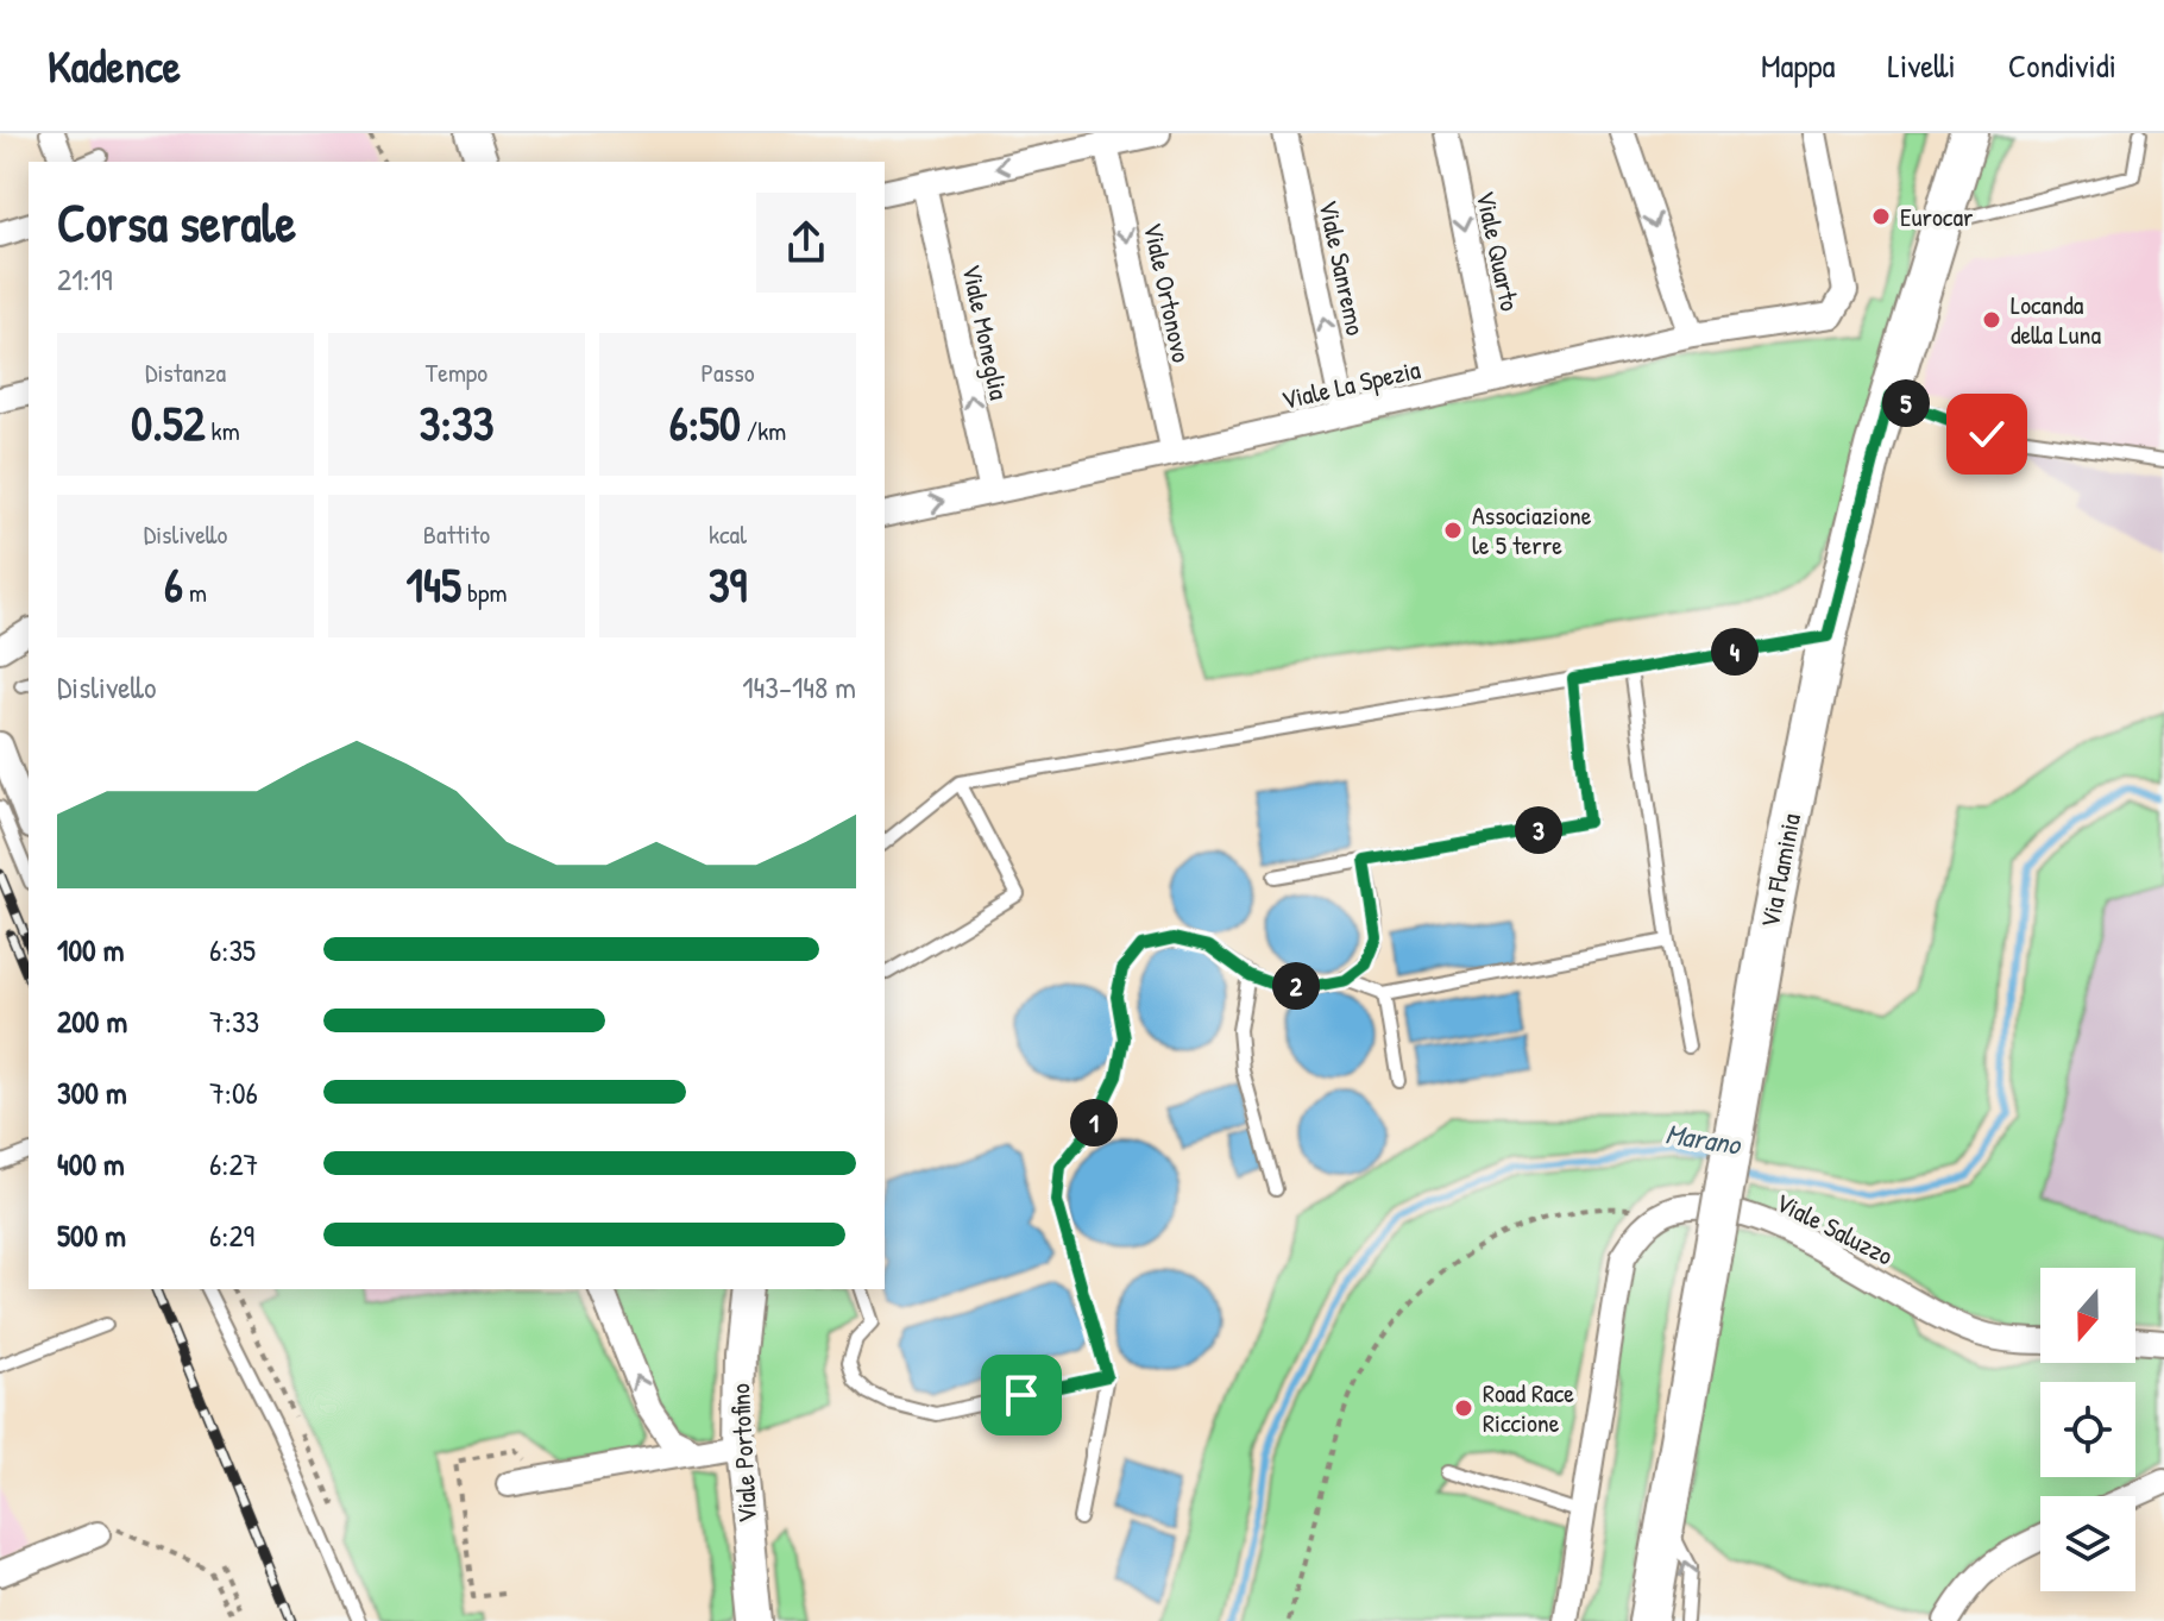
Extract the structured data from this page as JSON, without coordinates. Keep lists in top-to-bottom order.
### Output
{
  "streets": {
    "main road": ["Via Flaminia"],
    "street": [
      "Viale Quarto",
      "Viale Sanremo",
      "Viale Ortonovo",
      "Viale Moneglia",
      "Viale La Spezia",
      "Viale Saluzzo",
      "Viale Portofino"
    ]
  },
  "crossings": [
    ["Viale Quarto", "Viale La Spezia"],
    ["Viale Sanremo", "Viale La Spezia"],
    ["Viale Ortonovo", "Viale La Spezia"],
    ["Viale Moneglia", "Viale La Spezia"]
  ],
  "one_way": ["Viale Sanremo", "Viale Ortonovo", "Viale Moneglia"],
  "water": ["Marano"],
  "places": [
    "Eurocar",
    "Locanda della Luna",
    "Associazione le 5 terre",
    "Road Race Riccione"
  ],
  "north": "bottom",
  "page": {
    "header": "Kadence",
    "nav": ["Mappa", "Livelli", "Condividi"],
    "heading": ["Corsa serale", "21:19"],
    "stats": [
      ["Distanza", "0.52 km"],
      ["Tempo", "3:33"],
      ["Passo", "6:50 /km"],
      ["Dislivello", "6 m"],
      ["Battito", "145 bpm"],
      ["kcal", "39"]
    ],
    "pins": [
      "5",
      "4",
      "3",
      "2",
      "1"
    ],
    "chart": ["Dislivello", "143–148 m"],
    "list": [
      {
        "name": "100 m",
        "note": "6:35"
      },
      {
        "name": "200 m",
        "note": "7:33"
      },
      {
        "name": "300 m",
        "note": "7:06"
      },
      {
        "name": "400 m",
        "note": "6:27"
      },
      {
        "name": "500 m",
        "note": "6:29"
      }
    ]
  }
}
